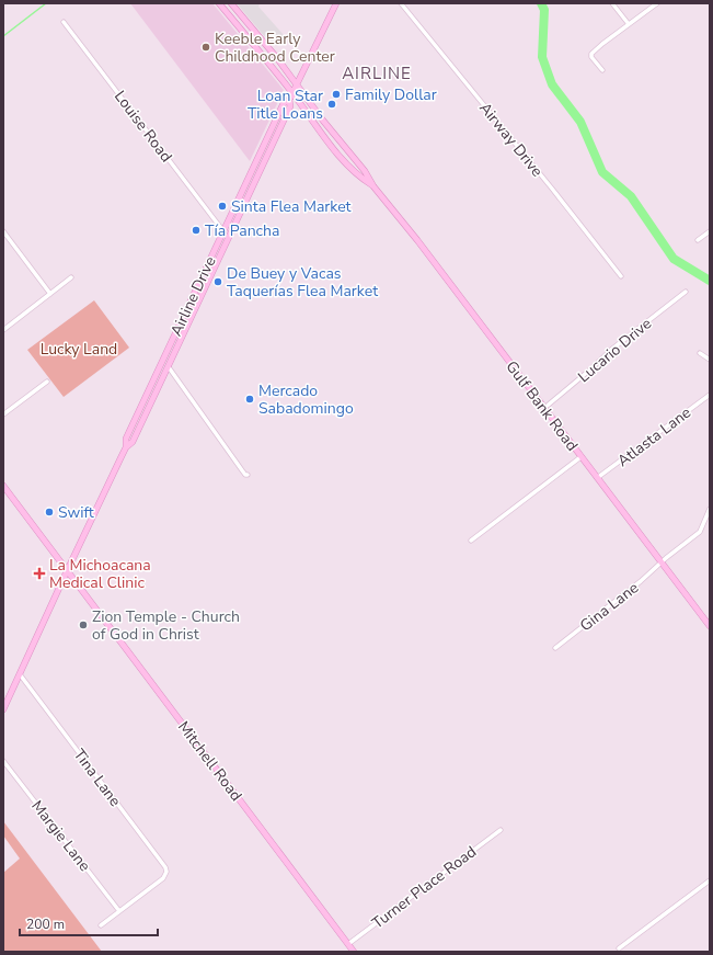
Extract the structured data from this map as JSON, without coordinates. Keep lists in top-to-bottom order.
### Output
{
  "streets": {
    "main road": ["Airline Drive", "Gulf Bank Road", "Mitchell Road"],
    "street": [
      "Louise Road",
      "Airway Drive",
      "Lucario Drive",
      "Atlasta Lane",
      "Gina Lane",
      "Tina Lane",
      "Margie Lane",
      "Turner Place Road"
    ]
  },
  "crossings": [
    ["Louise Road", "Airline Drive"],
    ["Airline Drive", "Gulf Bank Road"],
    ["Airline Drive", "Mitchell Road"],
    ["Airline Drive", "Tina Lane"],
    ["Lucario Drive", "Gulf Bank Road"],
    ["Gulf Bank Road", "Atlasta Lane"],
    ["Gulf Bank Road", "Gina Lane"],
    ["Mitchell Road", "Turner Place Road"],
    ["Tina Lane", "Margie Lane"]
  ],
  "districts": ["AIRLINE"],
  "parks": ["Lucky Land"],
  "places": {
    "other": [
      "Keeble Early Childhood Center",
      "Family Dollar",
      "Loan Star Title Loans",
      "Sinta Flea Market",
      "Tía Pancha",
      "De Buey y Vacas Taquerías Flea Market",
      "Mercado Sabadomingo",
      "Swift",
      "Zion Temple - Church of God in Christ"
    ],
    "health": ["La Michoacana Medical Clinic"]
  },
  "scale_bar": "200 m"
}
